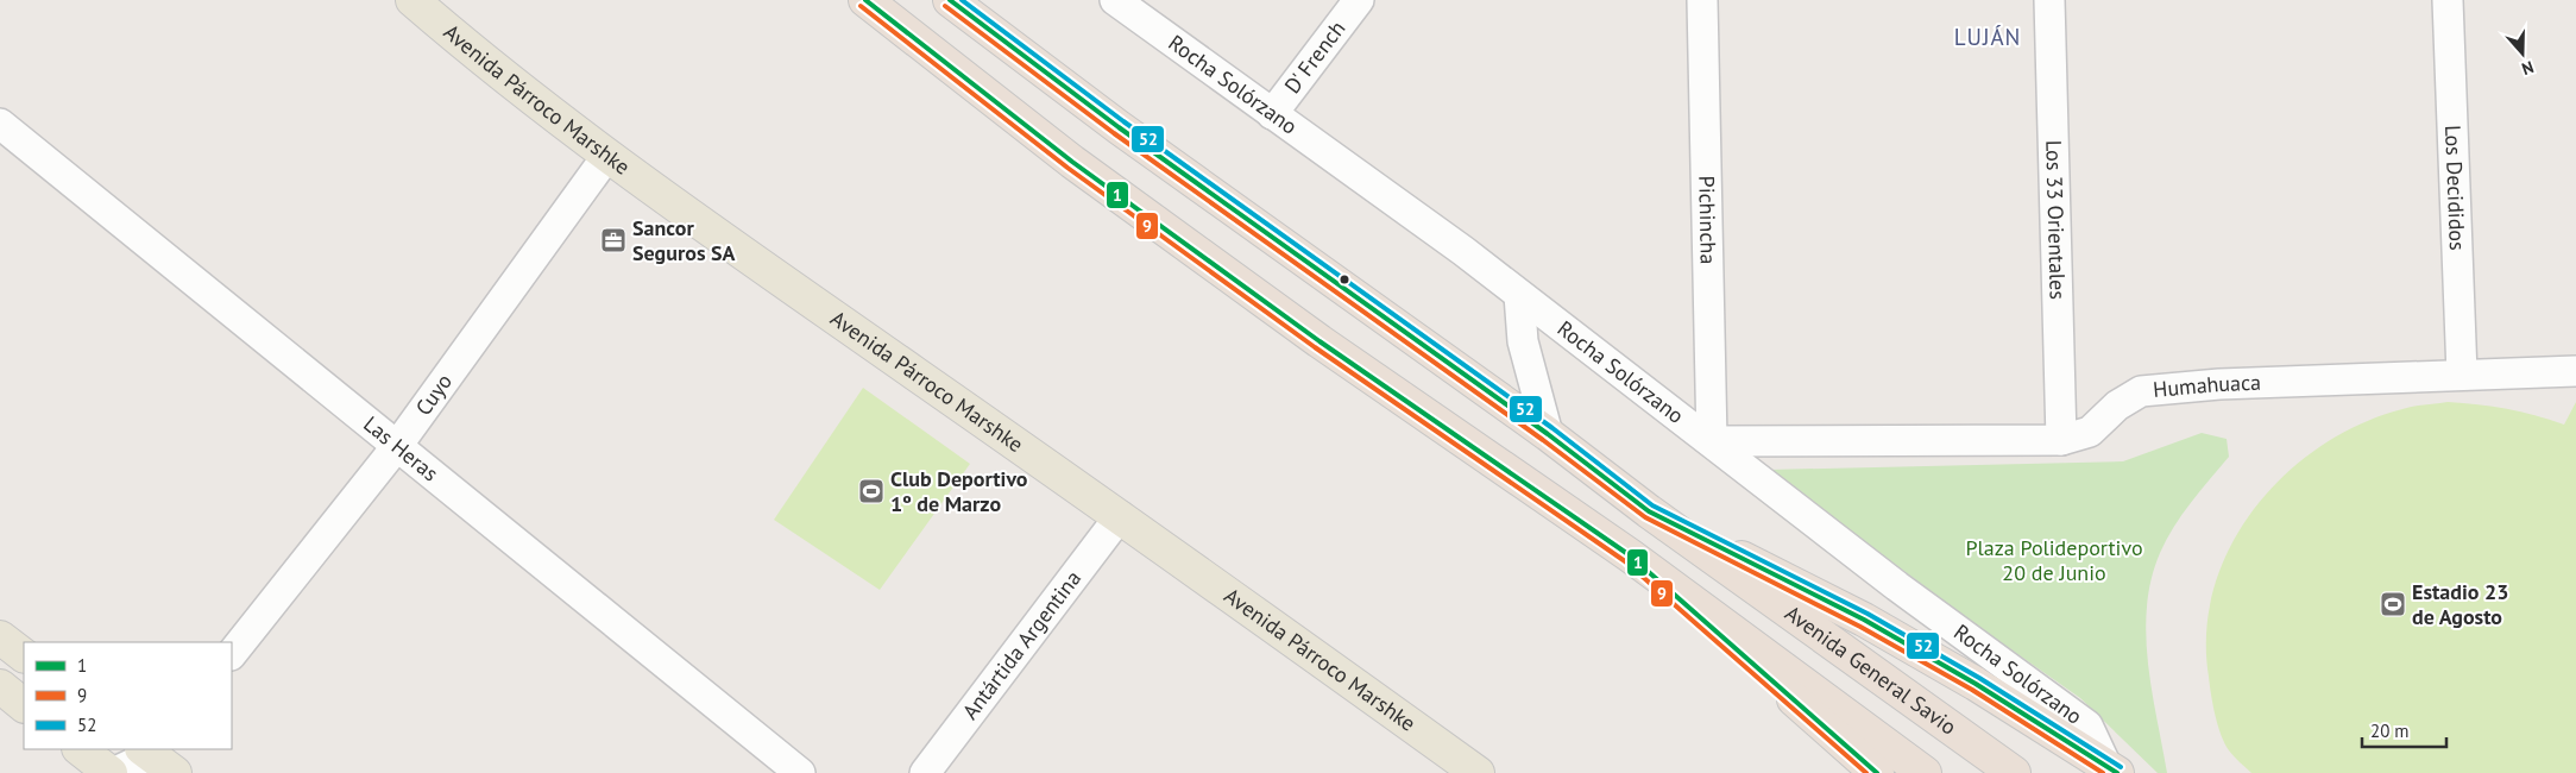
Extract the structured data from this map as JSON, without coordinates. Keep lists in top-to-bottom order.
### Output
{
  "streets": {
    "highway": ["Avenida General Savio"],
    "main road": ["Avenida Párroco Marshke"],
    "street": [
      "D' French",
      "Rocha Solórzano",
      "Los Decididos",
      "Pichincha",
      "Los 33 Orientales",
      "Humahuaca",
      "Cuyo",
      "Las Heras",
      "Antártida Argentina"
    ]
  },
  "crossings": [
    ["D' French", "Rocha Solórzano"],
    ["Rocha Solórzano", "Pichincha"],
    ["Rocha Solórzano", "Humahuaca"],
    ["Avenida Párroco Marshke", "Cuyo"],
    ["Avenida Párroco Marshke", "Antártida Argentina"],
    ["Los Decididos", "Humahuaca"],
    ["Pichincha", "Humahuaca"],
    ["Los 33 Orientales", "Humahuaca"],
    ["Cuyo", "Las Heras"]
  ],
  "districts": ["LUJÁN"],
  "parks": ["Plaza Polideportivo 20 de Junio"],
  "places": {
    "office": ["Sancor Seguros SA"],
    "sports": ["Club Deportivo 1º de Marzo", "Estadio 23 de Agosto"]
  },
  "lines": ["transit line 1", "transit line 52", "transit line 9"],
  "legend": ["1", "9", "52"],
  "scale_bar": "20 m",
  "north": "bottom"
}
